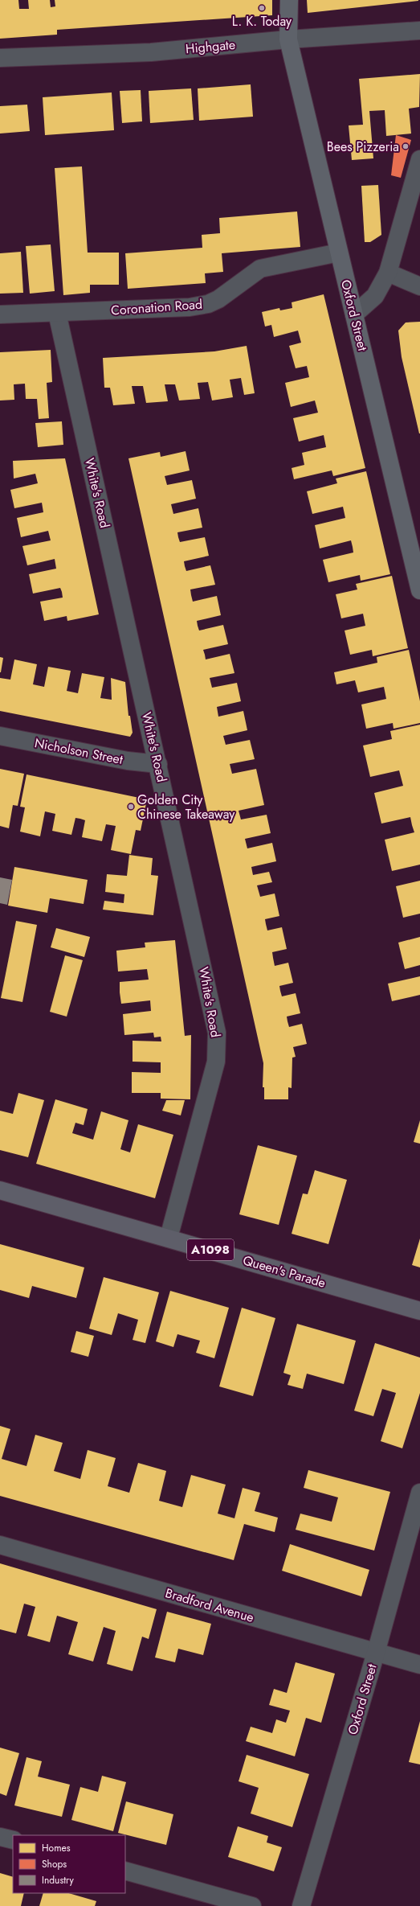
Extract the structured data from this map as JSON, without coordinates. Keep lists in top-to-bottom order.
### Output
{
  "streets": {
    "main road": ["A1098", "Queen's Parade"],
    "street": [
      "Highgate",
      "Coronation Road",
      "Oxford Street",
      "White's Road",
      "Nicholson Street",
      "Bradford Avenue"
    ]
  },
  "crossings": [
    ["Highgate", "Oxford Street"],
    ["Coronation Road", "Oxford Street"],
    ["Coronation Road", "White's Road"],
    ["Oxford Street", "Bradford Avenue"],
    ["White's Road", "Nicholson Street"],
    ["White's Road", "Queen's Parade"]
  ],
  "places": ["L. K. Today", "Bees Pizzeria", "Golden City Chinese Takeaway"],
  "legend": ["Homes", "Shops", "Industry"]
}
